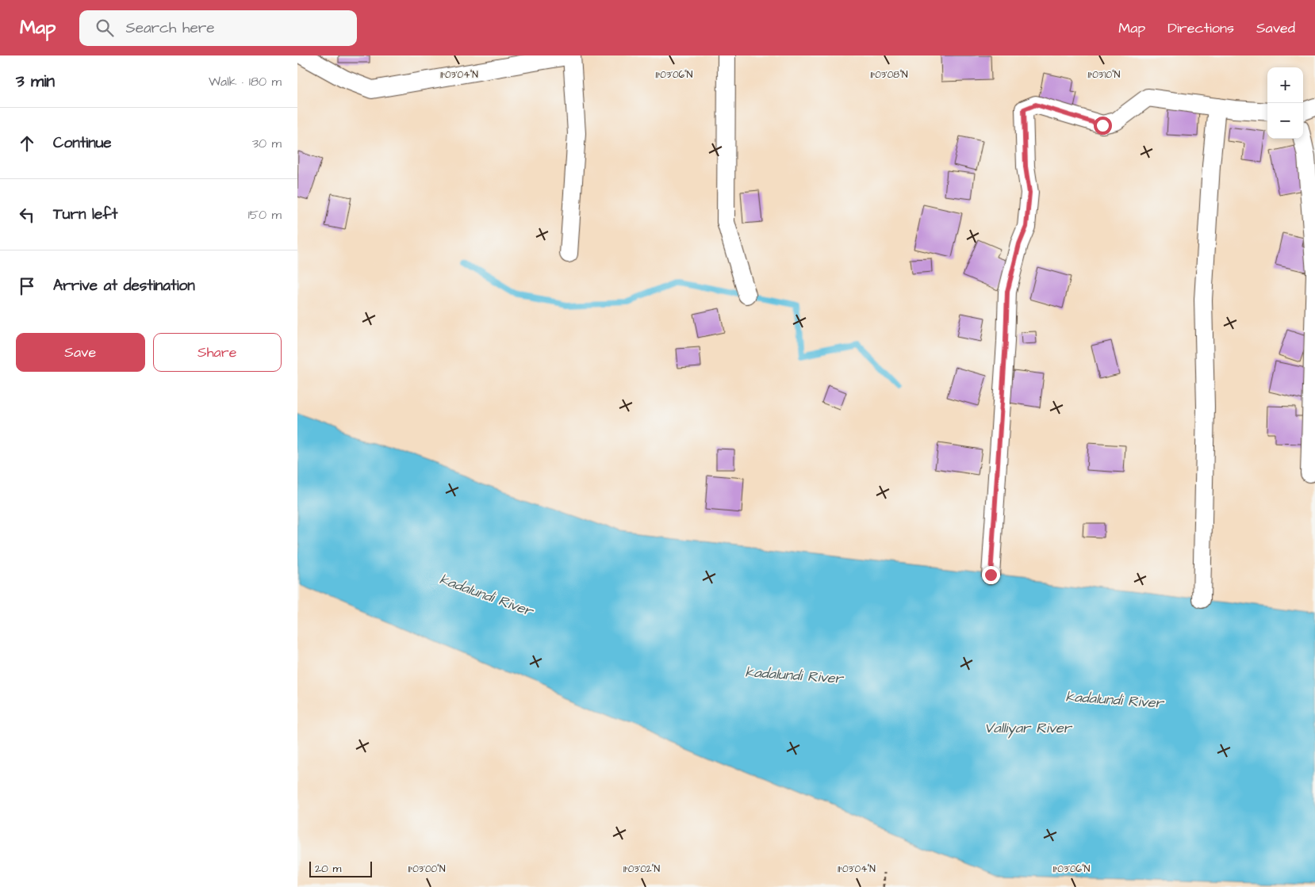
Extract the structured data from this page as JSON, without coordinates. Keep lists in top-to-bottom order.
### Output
{
  "water": ["kadalundi River", "Valliyar River"],
  "scale_bar": "20 m",
  "page": {
    "header": "Map",
    "search": "Search here",
    "nav": ["Map", "Directions", "Saved"],
    "heading": ["3 min", "Walk · 180 m"],
    "map_buttons": ["+", "−"],
    "list": [
      ["Continue", "30 m"],
      ["Turn left", "150 m"],
      "Arrive at destination"
    ],
    "buttons": ["Save", "Share"],
    "scale": "20 m"
  },
  "coordinates": [
    "11°03'04\"N",
    "11°03'06\"N",
    "11°03'08\"N",
    "11°03'10\"N",
    "11°03'00\"N",
    "11°03'02\"N"
  ]
}
